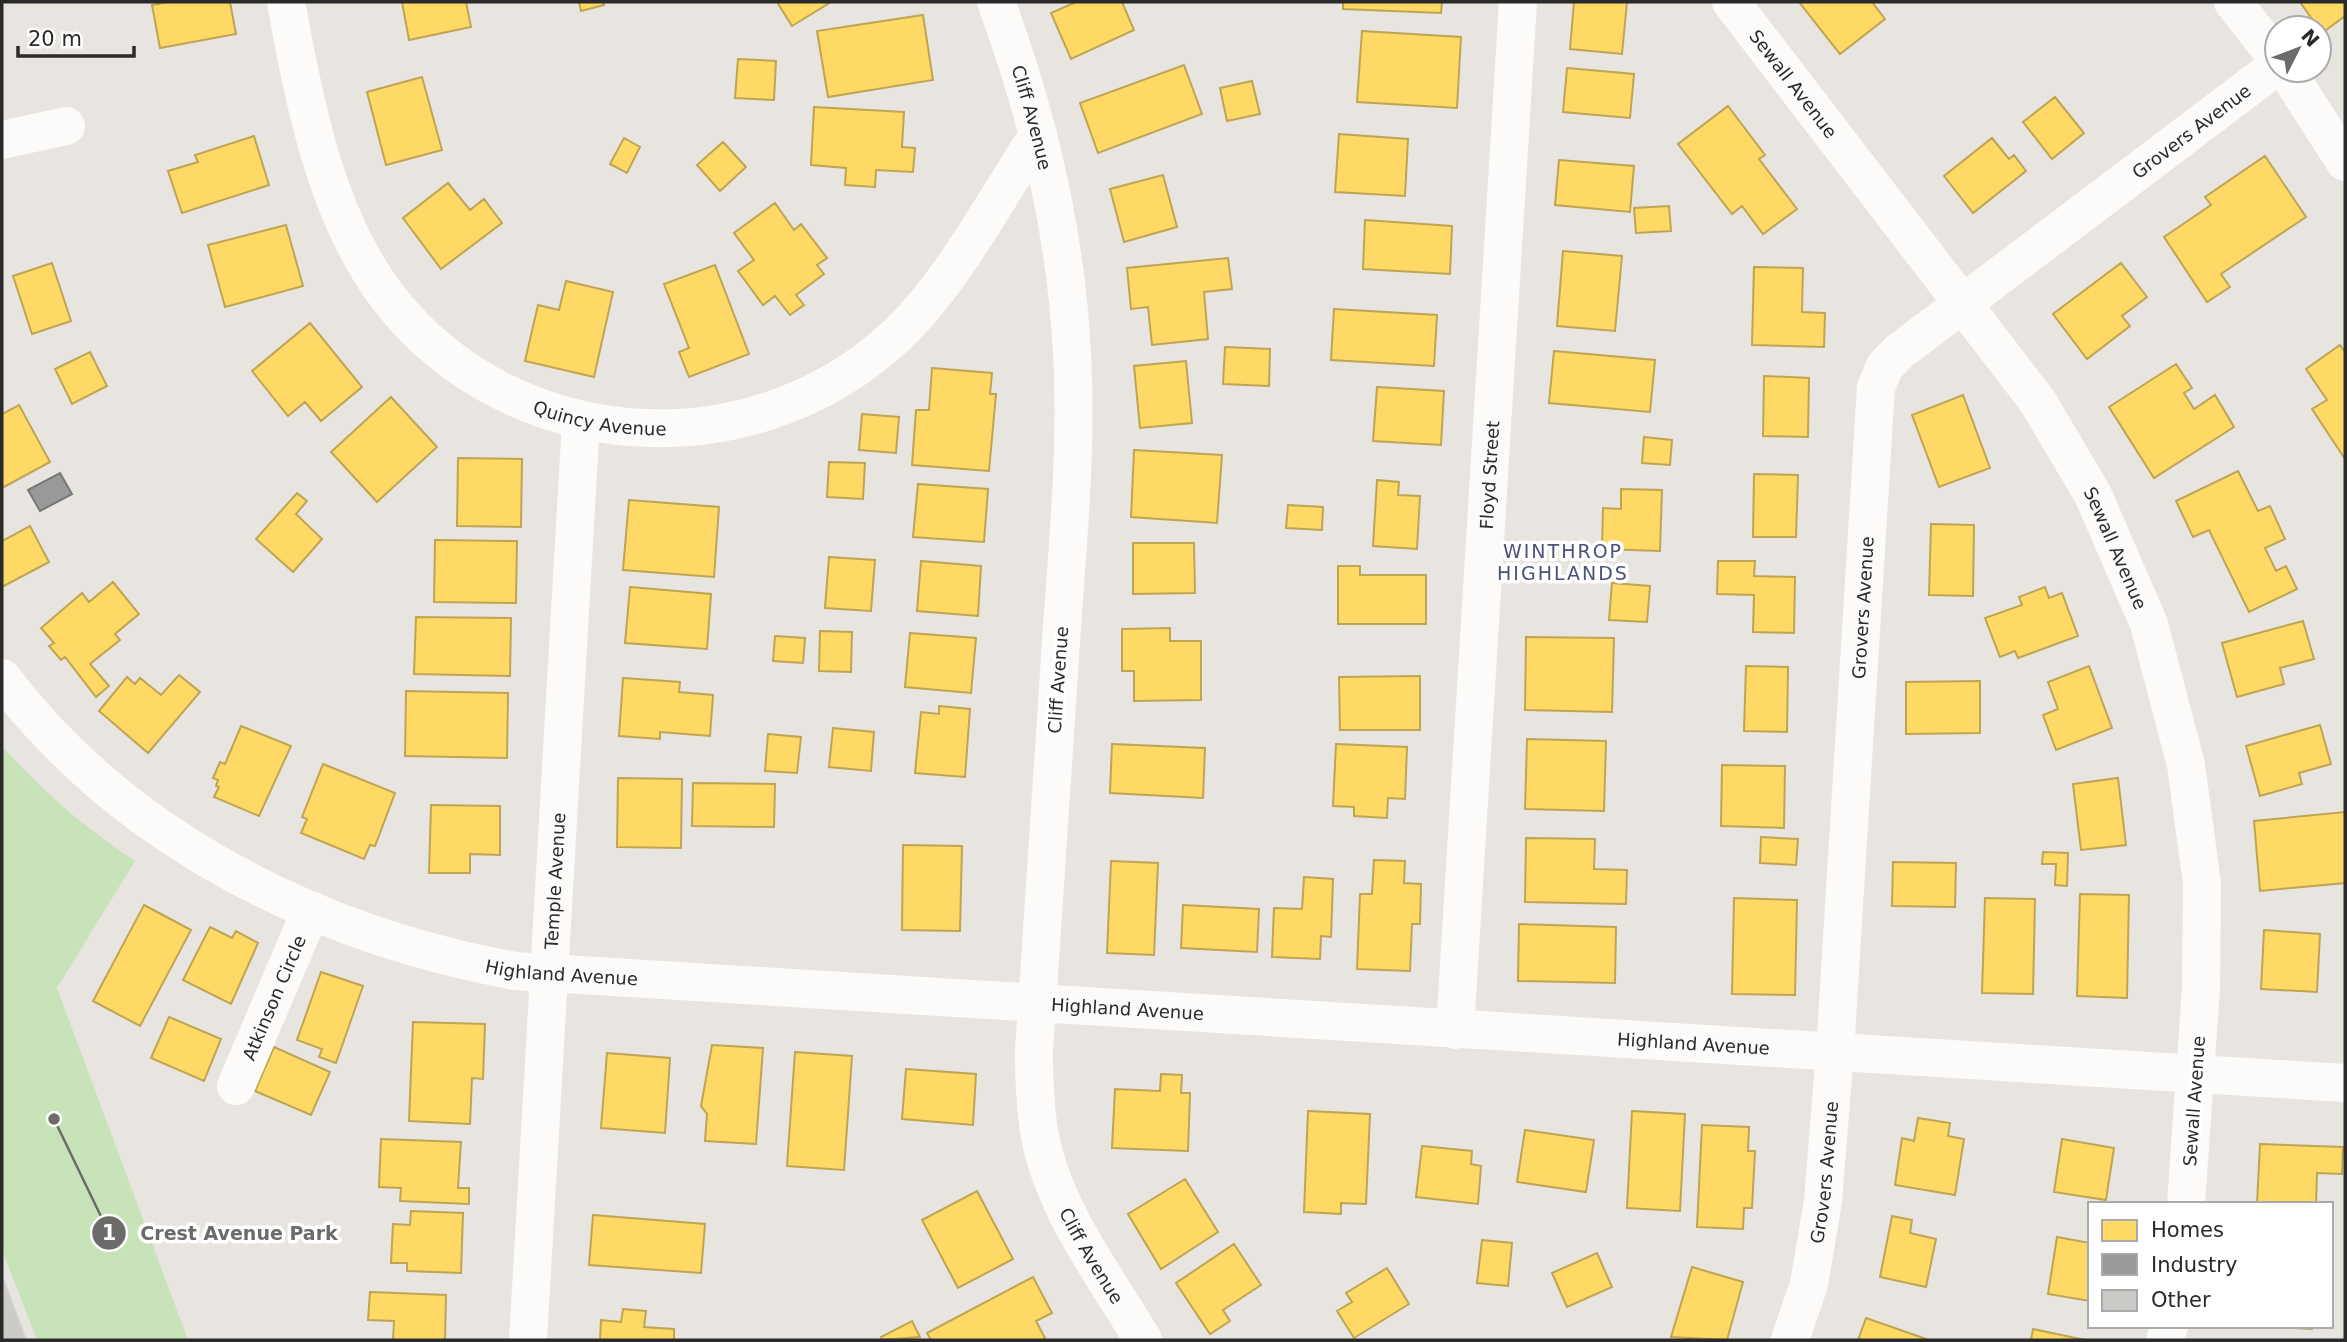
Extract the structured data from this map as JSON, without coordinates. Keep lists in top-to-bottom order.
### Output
{
  "streets": {
    "street": [
      "Sewall Avenue",
      "Cliff Avenue",
      "Grovers Avenue",
      "Quincy Avenue",
      "Floyd Street",
      "Temple Avenue",
      "Highland Avenue",
      "Atkinson Circle"
    ]
  },
  "crossings": [
    ["Sewall Avenue", "Grovers Avenue"],
    ["Sewall Avenue", "Highland Avenue"],
    ["Cliff Avenue", "Quincy Avenue"],
    ["Cliff Avenue", "Highland Avenue"],
    ["Grovers Avenue", "Highland Avenue"],
    ["Quincy Avenue", "Temple Avenue"],
    ["Floyd Street", "Highland Avenue"],
    ["Temple Avenue", "Highland Avenue"],
    ["Highland Avenue", "Atkinson Circle"]
  ],
  "districts": ["WINTHROP HIGHLANDS"],
  "places": ["Crest Avenue Park"],
  "legend": ["Homes", "Industry", "Other"],
  "scale_bar": "20 m",
  "north": "top right"
}
